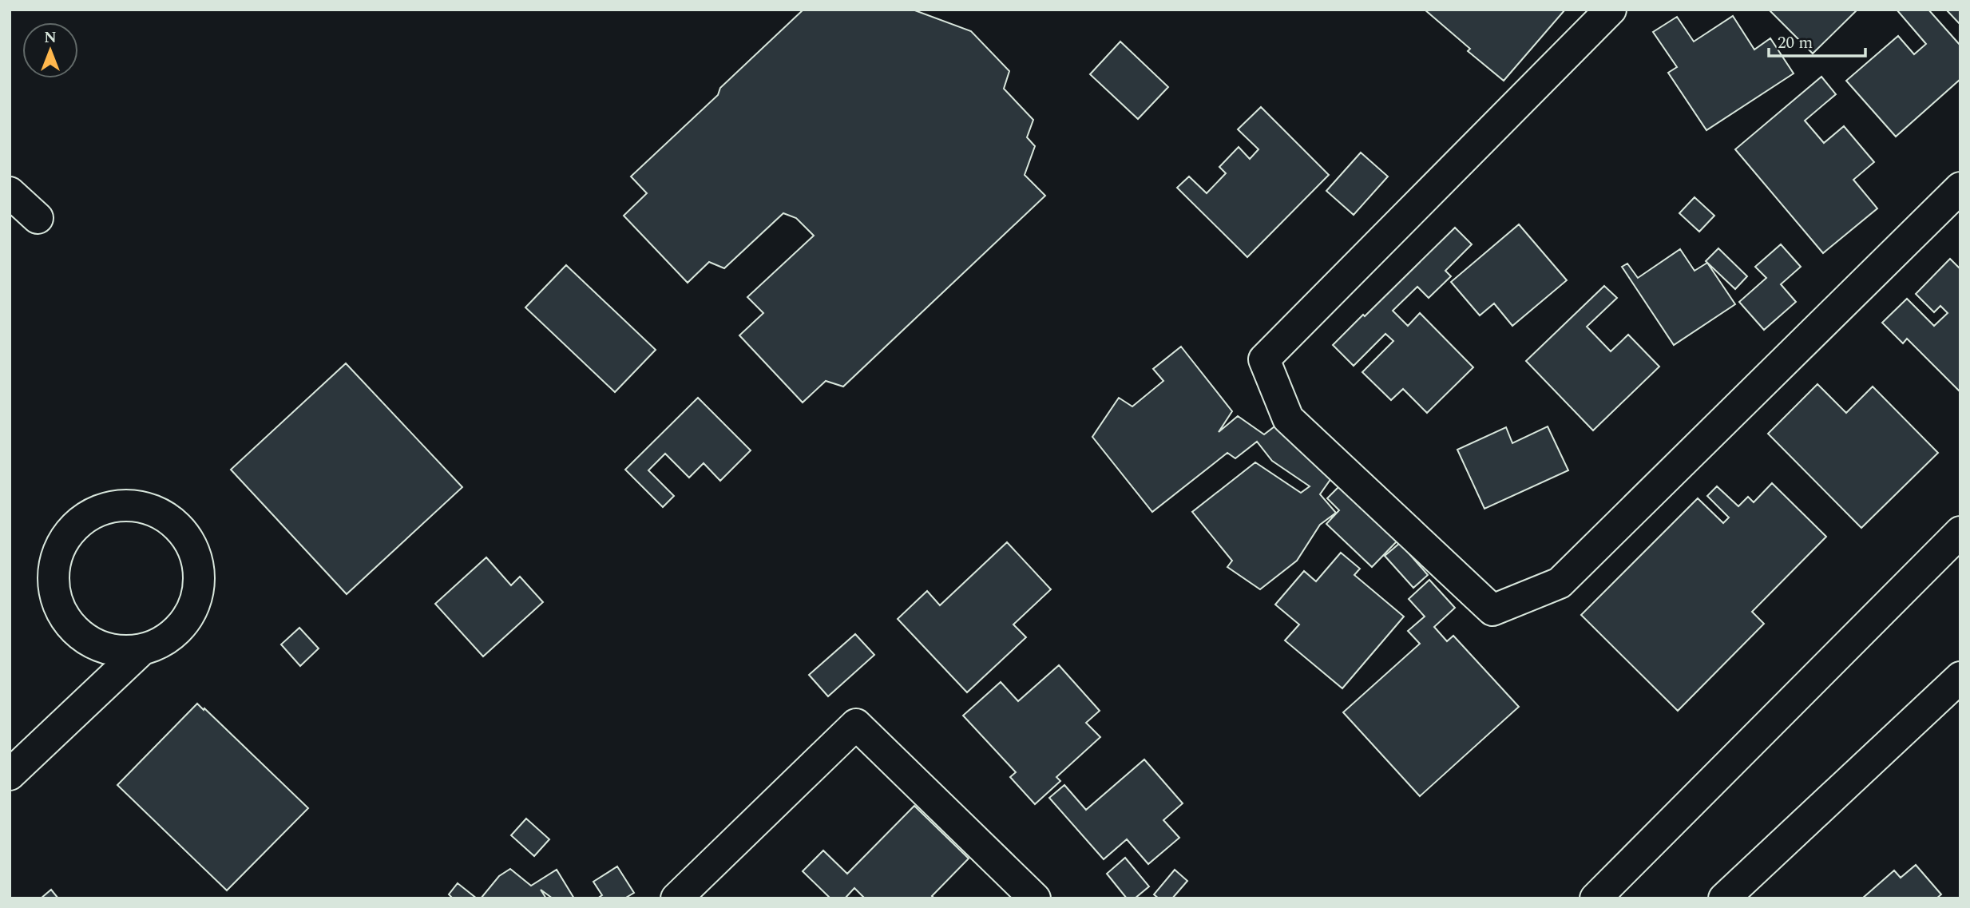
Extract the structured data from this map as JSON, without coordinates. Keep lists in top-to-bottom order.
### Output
{
  "scale_bar": "20 m",
  "north": "top"
}
